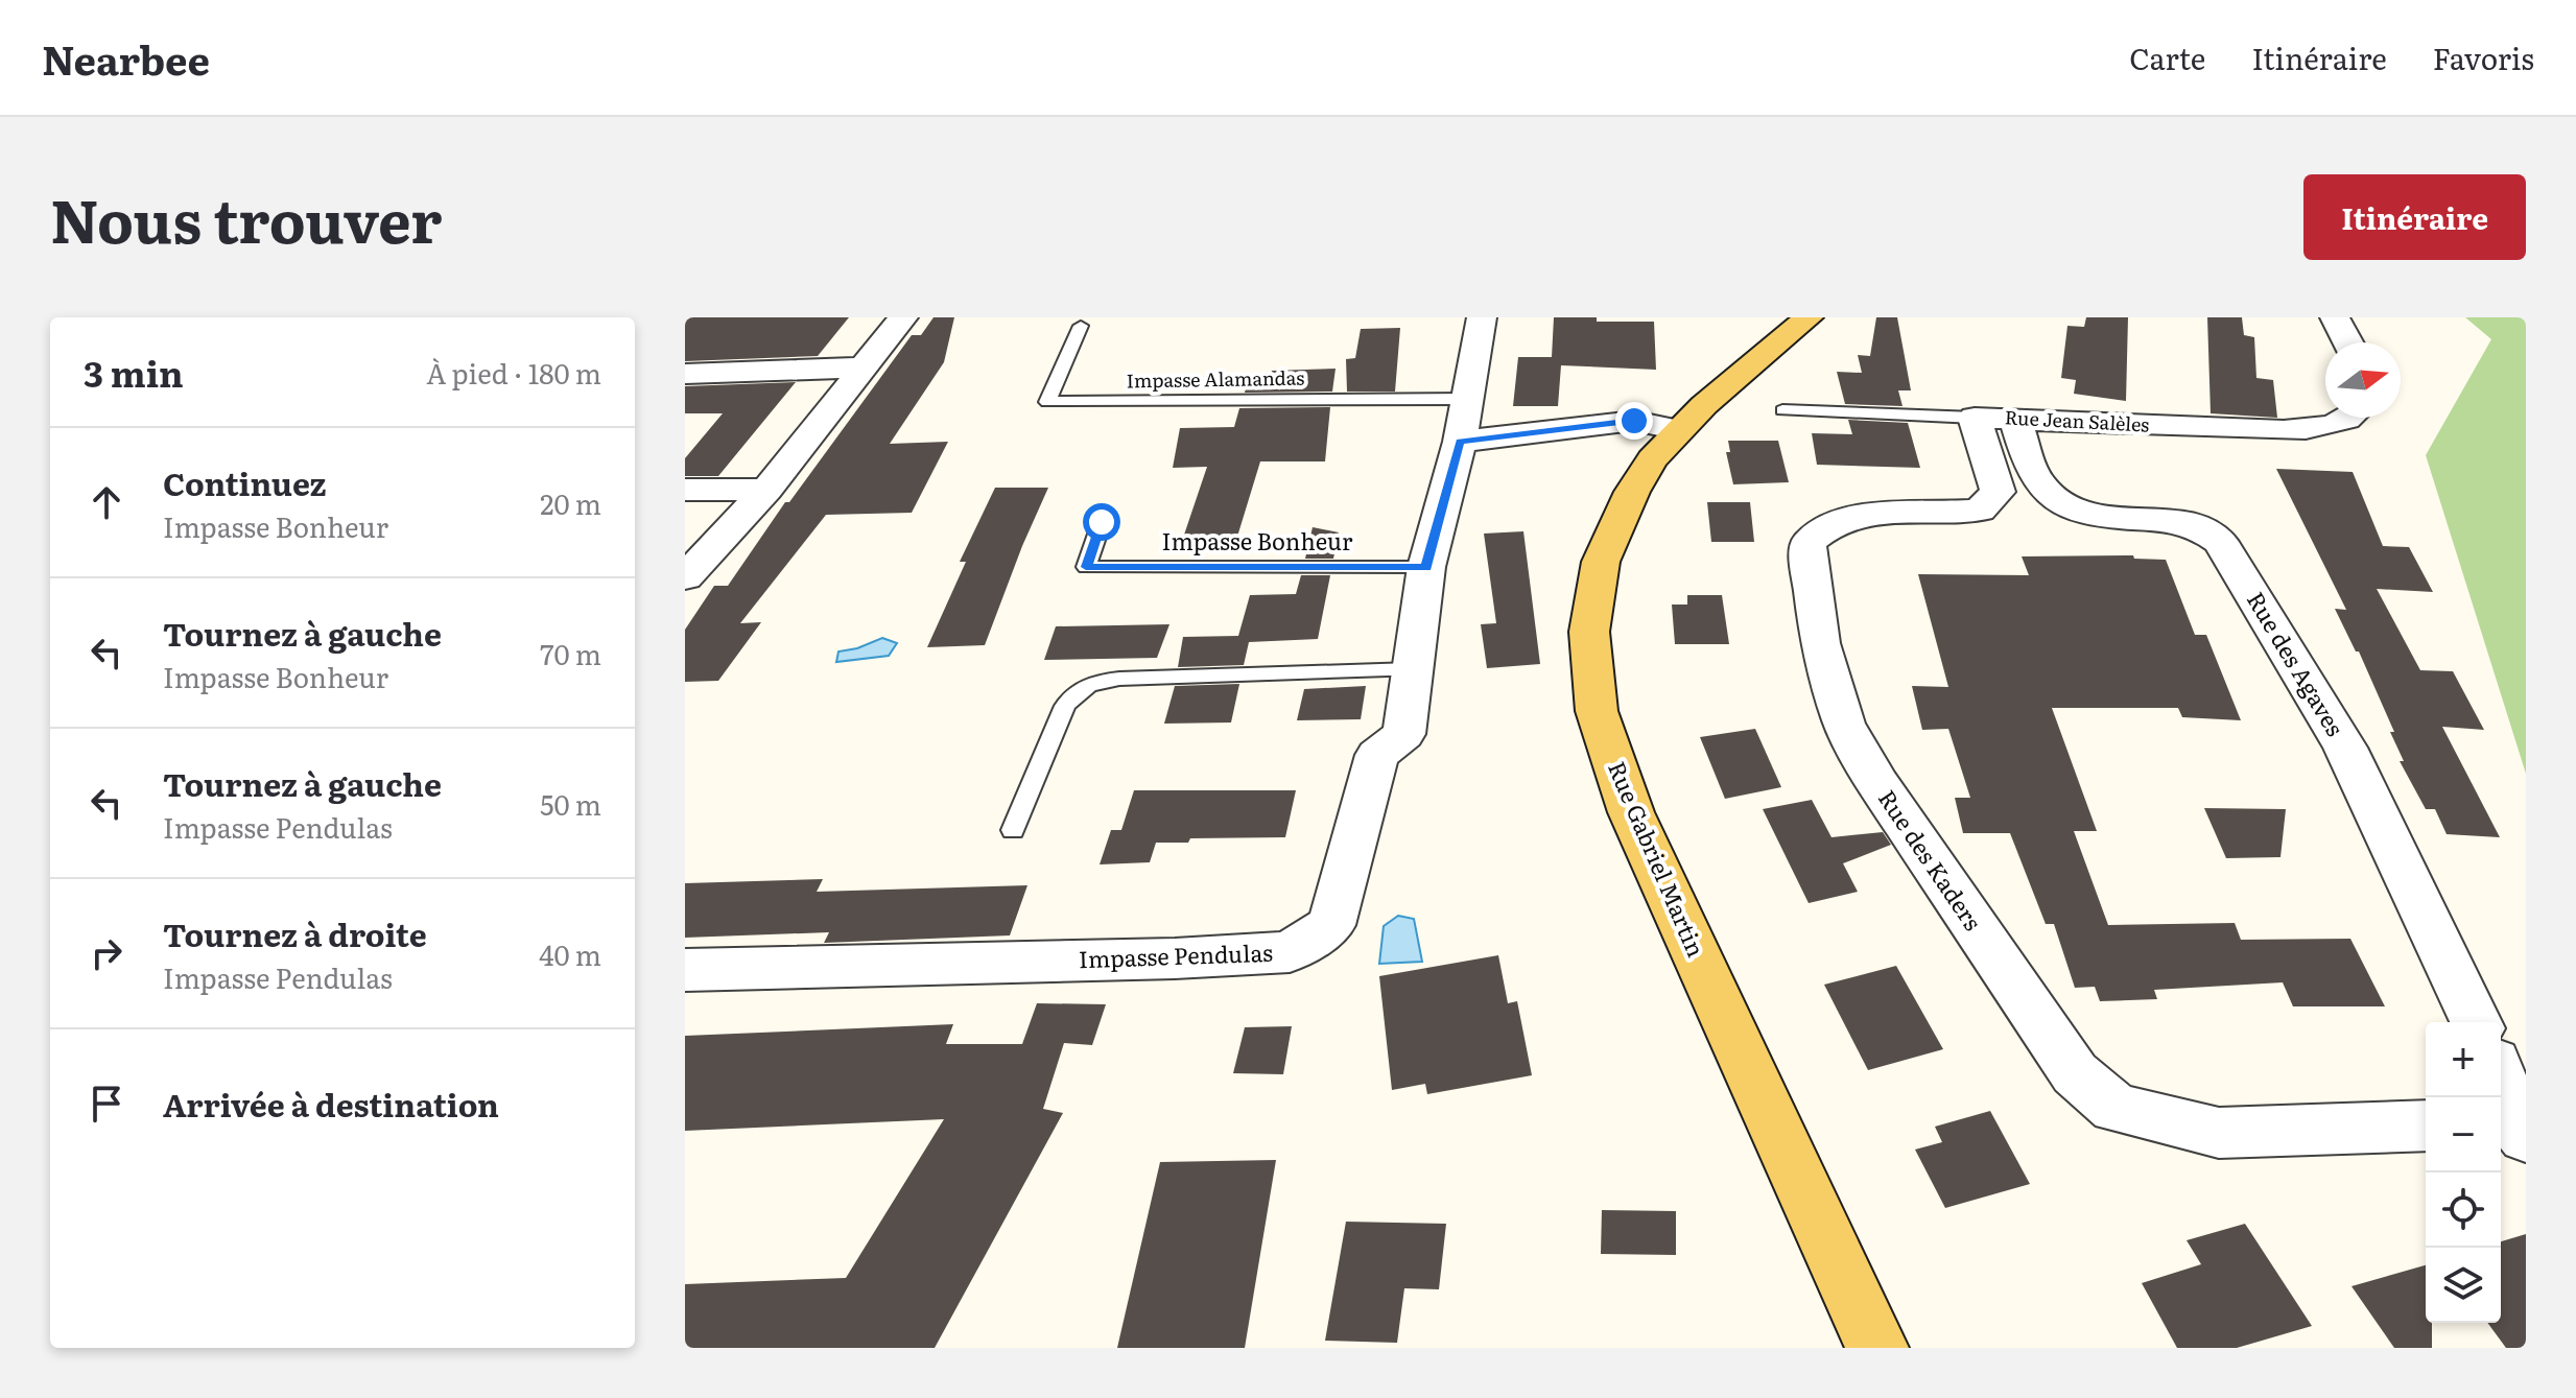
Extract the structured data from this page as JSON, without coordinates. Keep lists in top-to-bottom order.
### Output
{
  "streets": {
    "main road": ["Rue Gabriel Martin"],
    "street": [
      "Rue Jean Salèles",
      "Rue des Agaves",
      "Rue des Kaders",
      "Impasse Pendulas"
    ],
    "lane": ["Impasse Alamandas", "Impasse Bonheur"]
  },
  "crossings": [
    ["Impasse Alamandas", "Impasse Pendulas"],
    ["Rue Jean Salèles", "Rue des Agaves"],
    ["Rue Jean Salèles", "Rue des Kaders"],
    ["Impasse Bonheur", "Impasse Pendulas"],
    ["Rue des Agaves", "Rue des Kaders"]
  ],
  "north": "right",
  "page": {
    "header": "Nearbee",
    "nav": ["Carte", "Itinéraire", "Favoris"],
    "title": "Nous trouver",
    "buttons": "Itinéraire",
    "heading": ["3 min", "À pied · 180 m"],
    "list": [
      ["Continuez", "Impasse Bonheur", "20 m"],
      ["Tournez à gauche", "Impasse Bonheur", "70 m"],
      ["Tournez à gauche", "Impasse Pendulas", "50 m"],
      ["Tournez à droite", "Impasse Pendulas", "40 m"],
      "Arrivée à destination"
    ],
    "map_buttons": ["+", "−"]
  }
}
